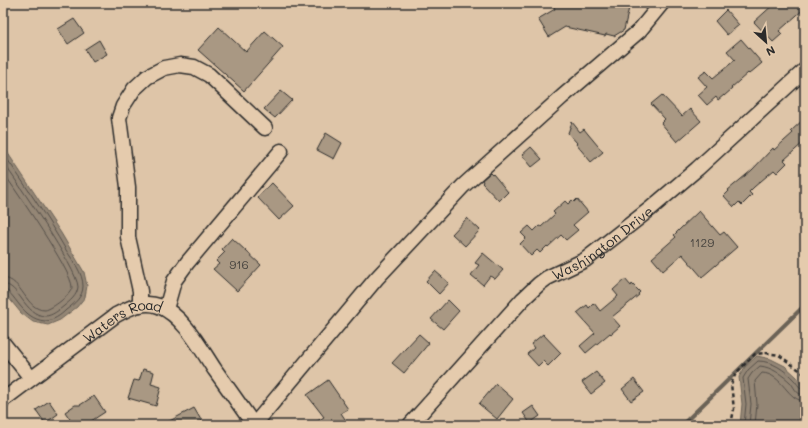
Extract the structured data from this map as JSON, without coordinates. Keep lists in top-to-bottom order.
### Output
{
  "streets": {
    "street": ["Washington Drive", "Waters Road"]
  },
  "house_numbers": ["1129", "916"],
  "north": "bottom right"
}
